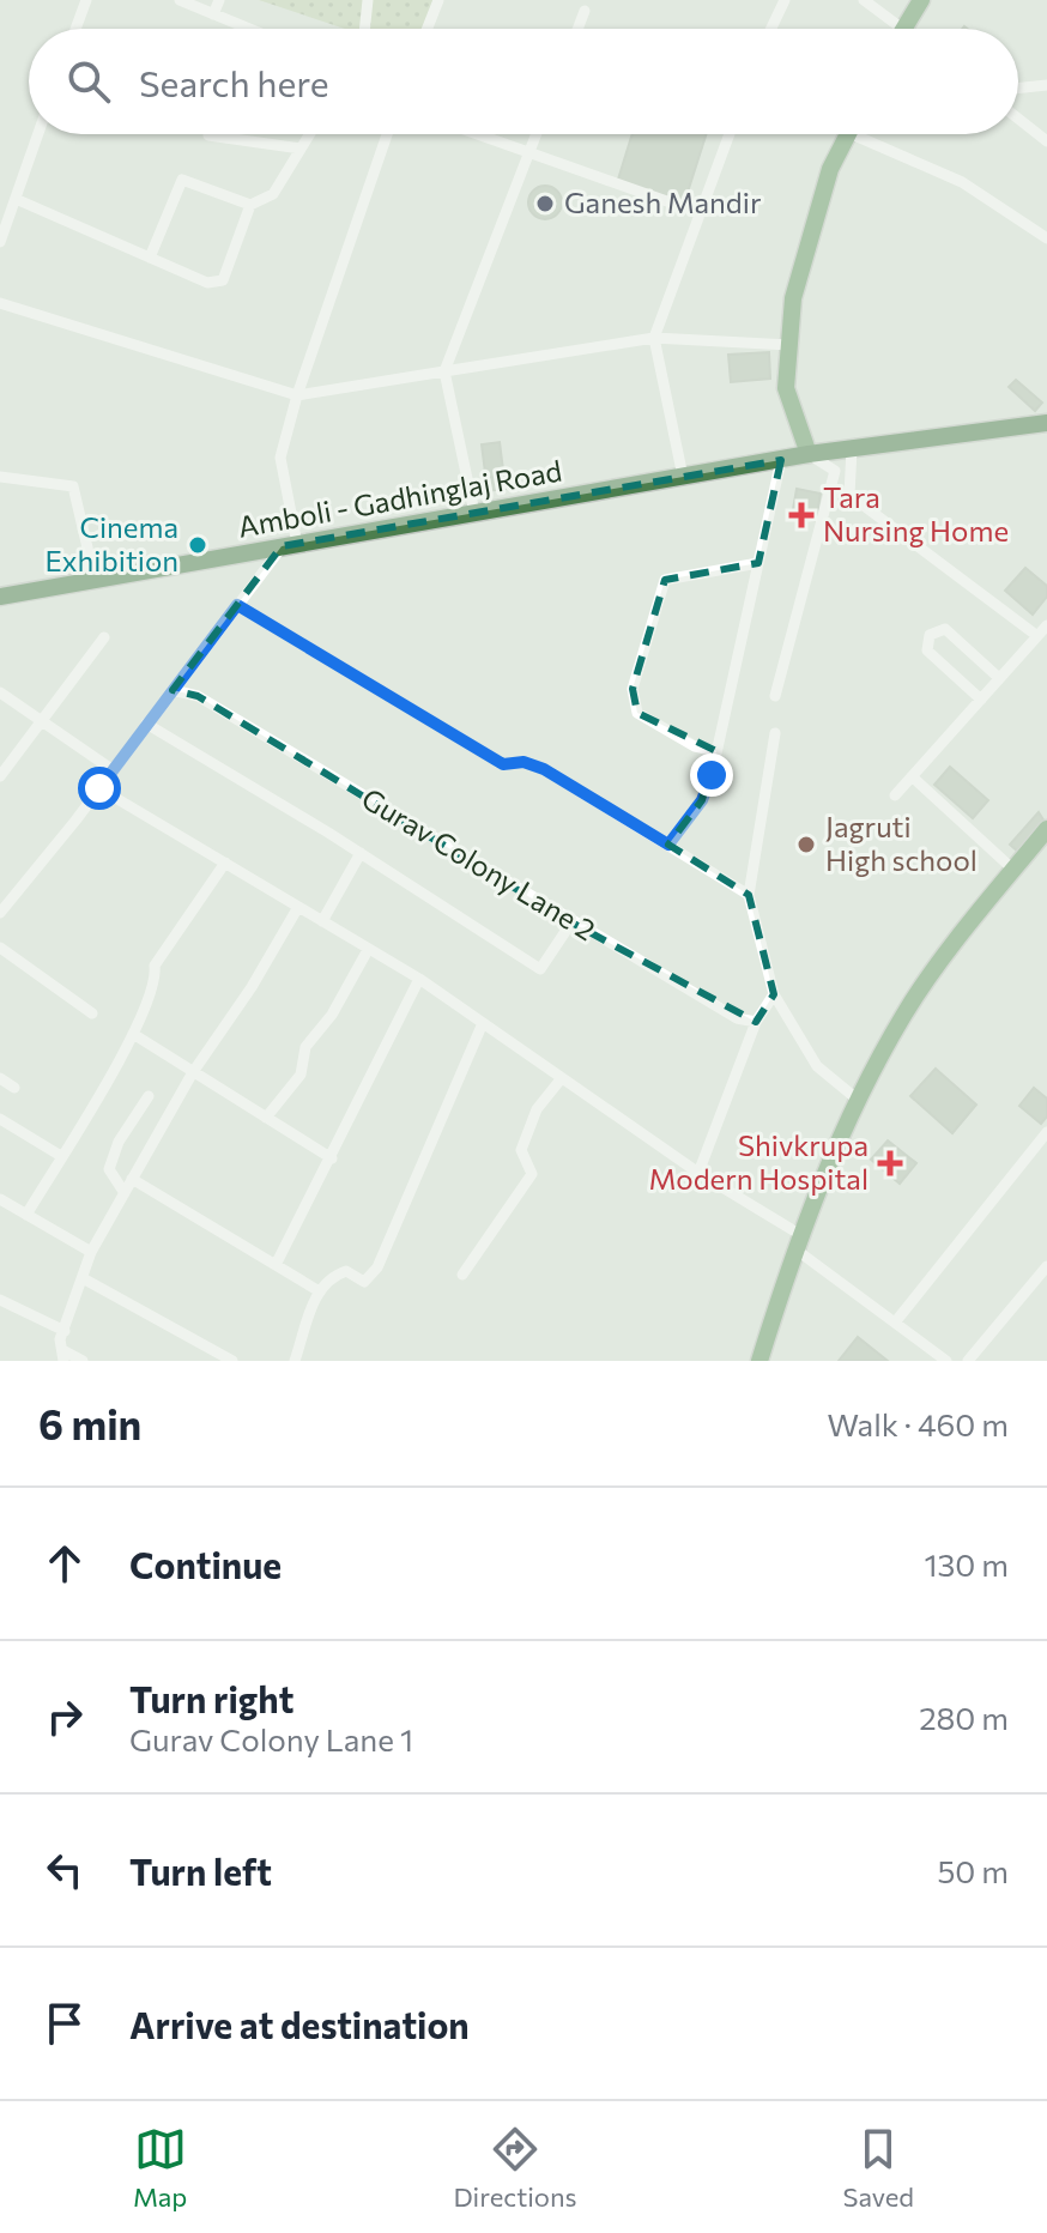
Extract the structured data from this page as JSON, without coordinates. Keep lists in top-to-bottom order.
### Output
{
  "streets": {
    "highway": ["Amboli - Gadhinglaj Road"],
    "street": ["Gurav Colony Lane 2"]
  },
  "places": {
    "other": ["Ganesh Mandir", "Cinema Exhibition", "Jagruti High school"],
    "health": ["Tara Nursing Home", "Shivkrupa Modern Hospital"]
  },
  "page": {
    "search": "Search here",
    "heading": ["6 min", "Walk · 460 m"],
    "list": [
      ["Continue", "130 m"],
      ["Turn right", "Gurav Colony Lane 1", "280 m"],
      ["Turn left", "50 m"],
      "Arrive at destination"
    ],
    "nav": ["Map", "Directions", "Saved"]
  }
}
